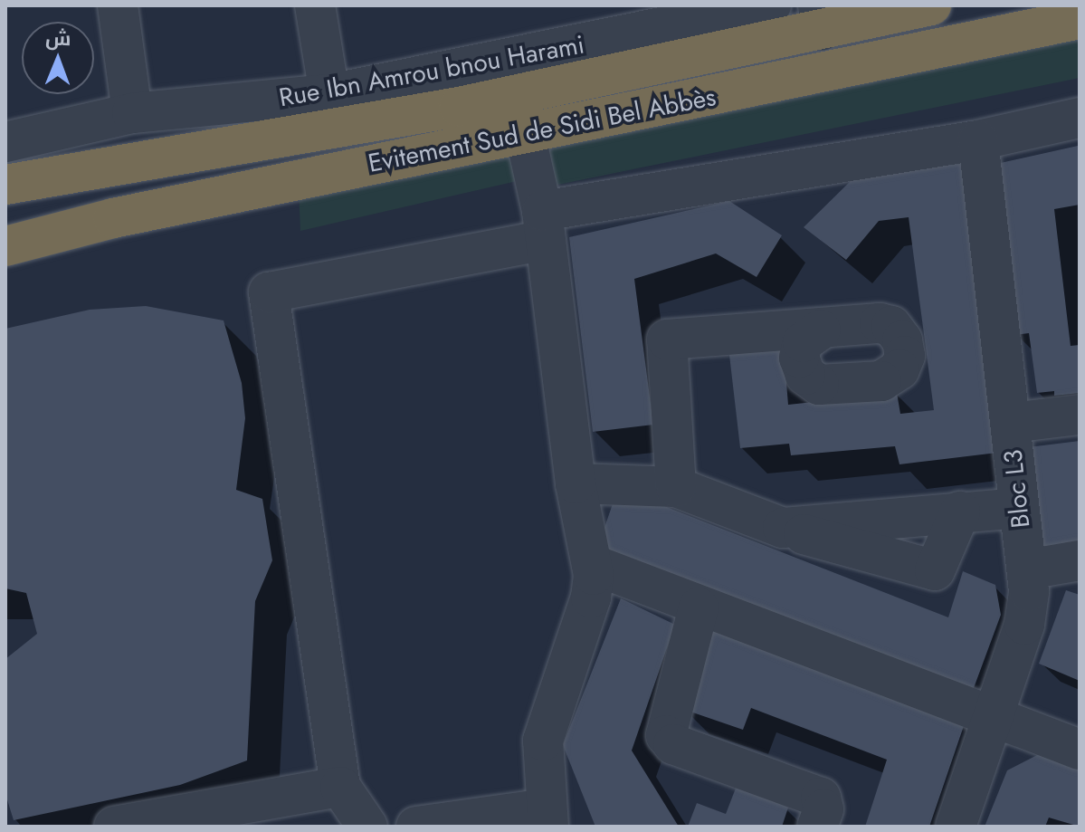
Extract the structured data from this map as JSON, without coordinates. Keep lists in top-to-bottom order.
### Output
{
  "streets": {
    "highway": ["Evitement Sud de Sidi Bel Abbès"],
    "street": ["Rue Ibn Amrou bnou Harami", "Bloc L3"]
  },
  "north": "top"
}
